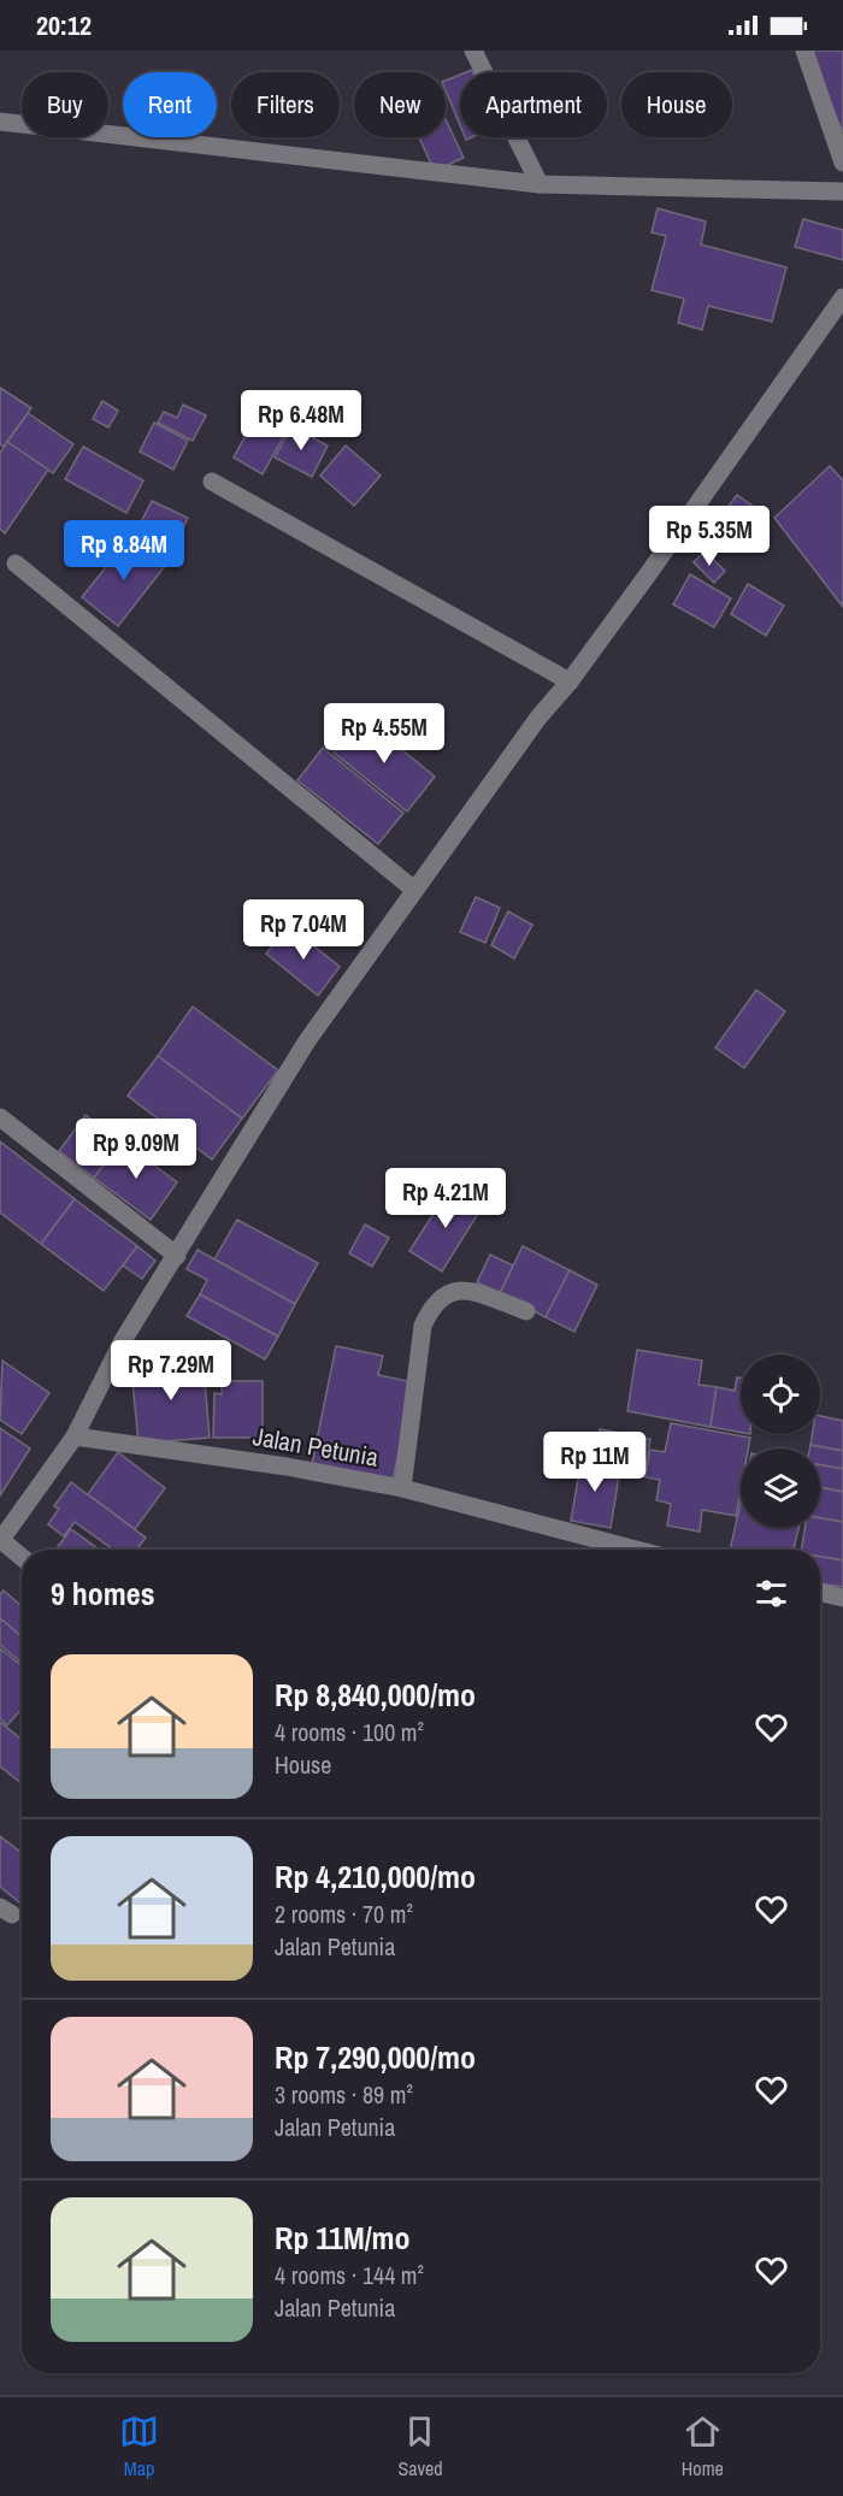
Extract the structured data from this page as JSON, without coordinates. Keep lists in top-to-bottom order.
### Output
{
  "streets": {
    "street": ["Jalan Petunia"]
  },
  "page": {
    "status": "20:12",
    "chip": [
      "Buy",
      "Rent",
      "Filters",
      "New",
      "Apartment",
      "House"
    ],
    "price": [
      "Rp 6.48M",
      "Rp 5.35M",
      "Rp 8.84M",
      "Rp 4.55M",
      "Rp 7.04M",
      "Rp 9.09M",
      "Rp 4.21M",
      "Rp 7.29M",
      "Rp 11M"
    ],
    "heading": "9 homes",
    "list": [
      {
        "name": "Rp 8,840,000/mo",
        "note": "4 rooms · 100 m² · House"
      },
      {
        "name": "Rp 4,210,000/mo",
        "note": "2 rooms · 70 m² · Jalan Petunia"
      },
      {
        "name": "Rp 7,290,000/mo",
        "note": "3 rooms · 89 m² · Jalan Petunia"
      },
      {
        "name": "Rp 11M/mo",
        "note": "4 rooms · 144 m² · Jalan Petunia"
      }
    ],
    "tabs": ["Map", "Saved", "Home"]
  }
}
